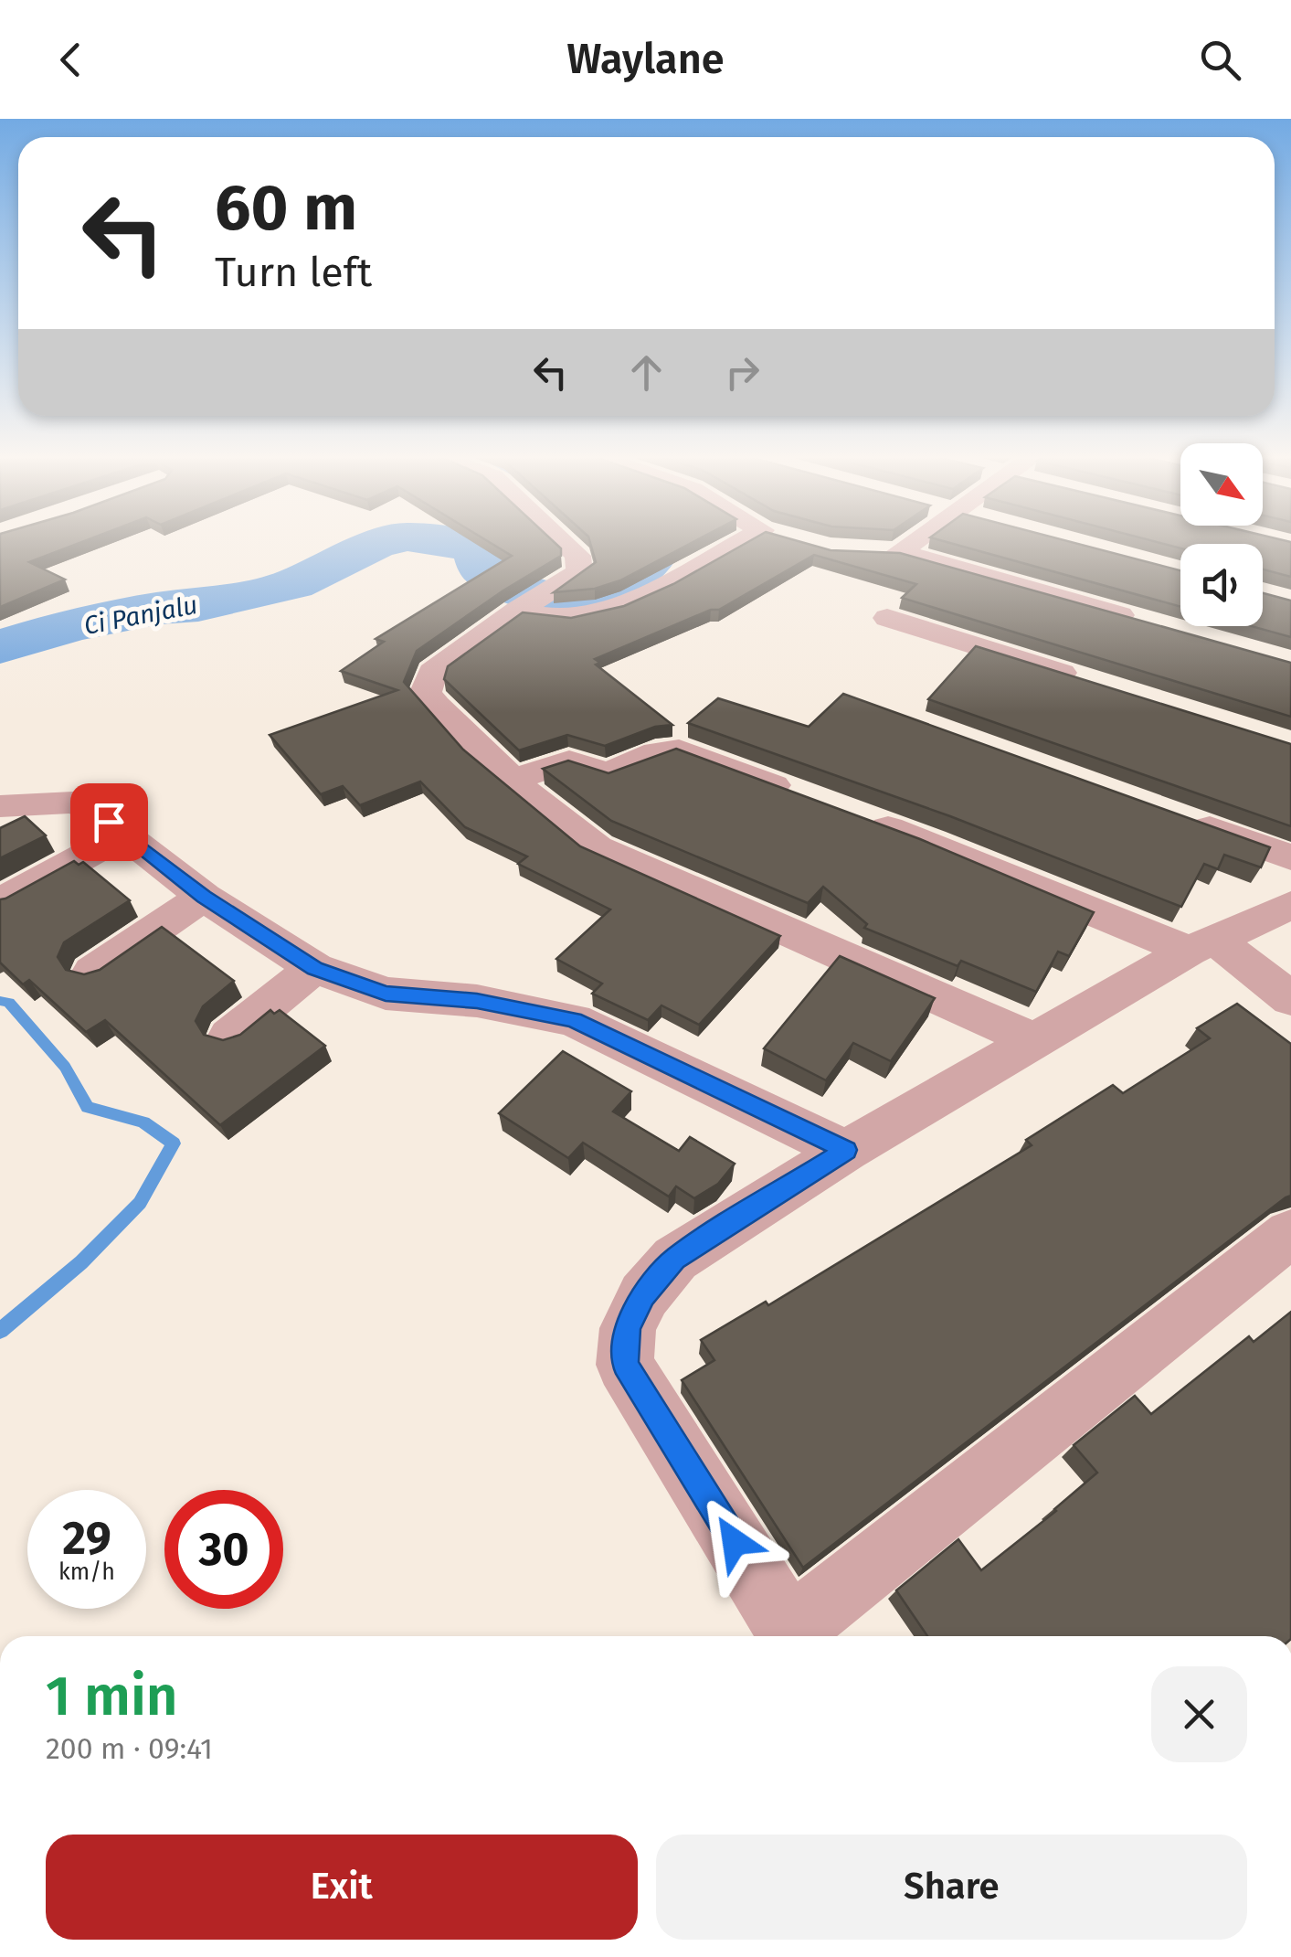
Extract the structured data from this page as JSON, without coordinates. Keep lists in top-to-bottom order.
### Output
{
  "water": ["Ci Panjalu"],
  "north": "bottom right",
  "page": {
    "header": "Waylane",
    "turn": ["60 m", "Turn left"],
    "speed": "29 km/h",
    "limit": "30",
    "heading": ["1 min", "200 m · 09:41"],
    "buttons": ["Exit", "Share"]
  }
}
